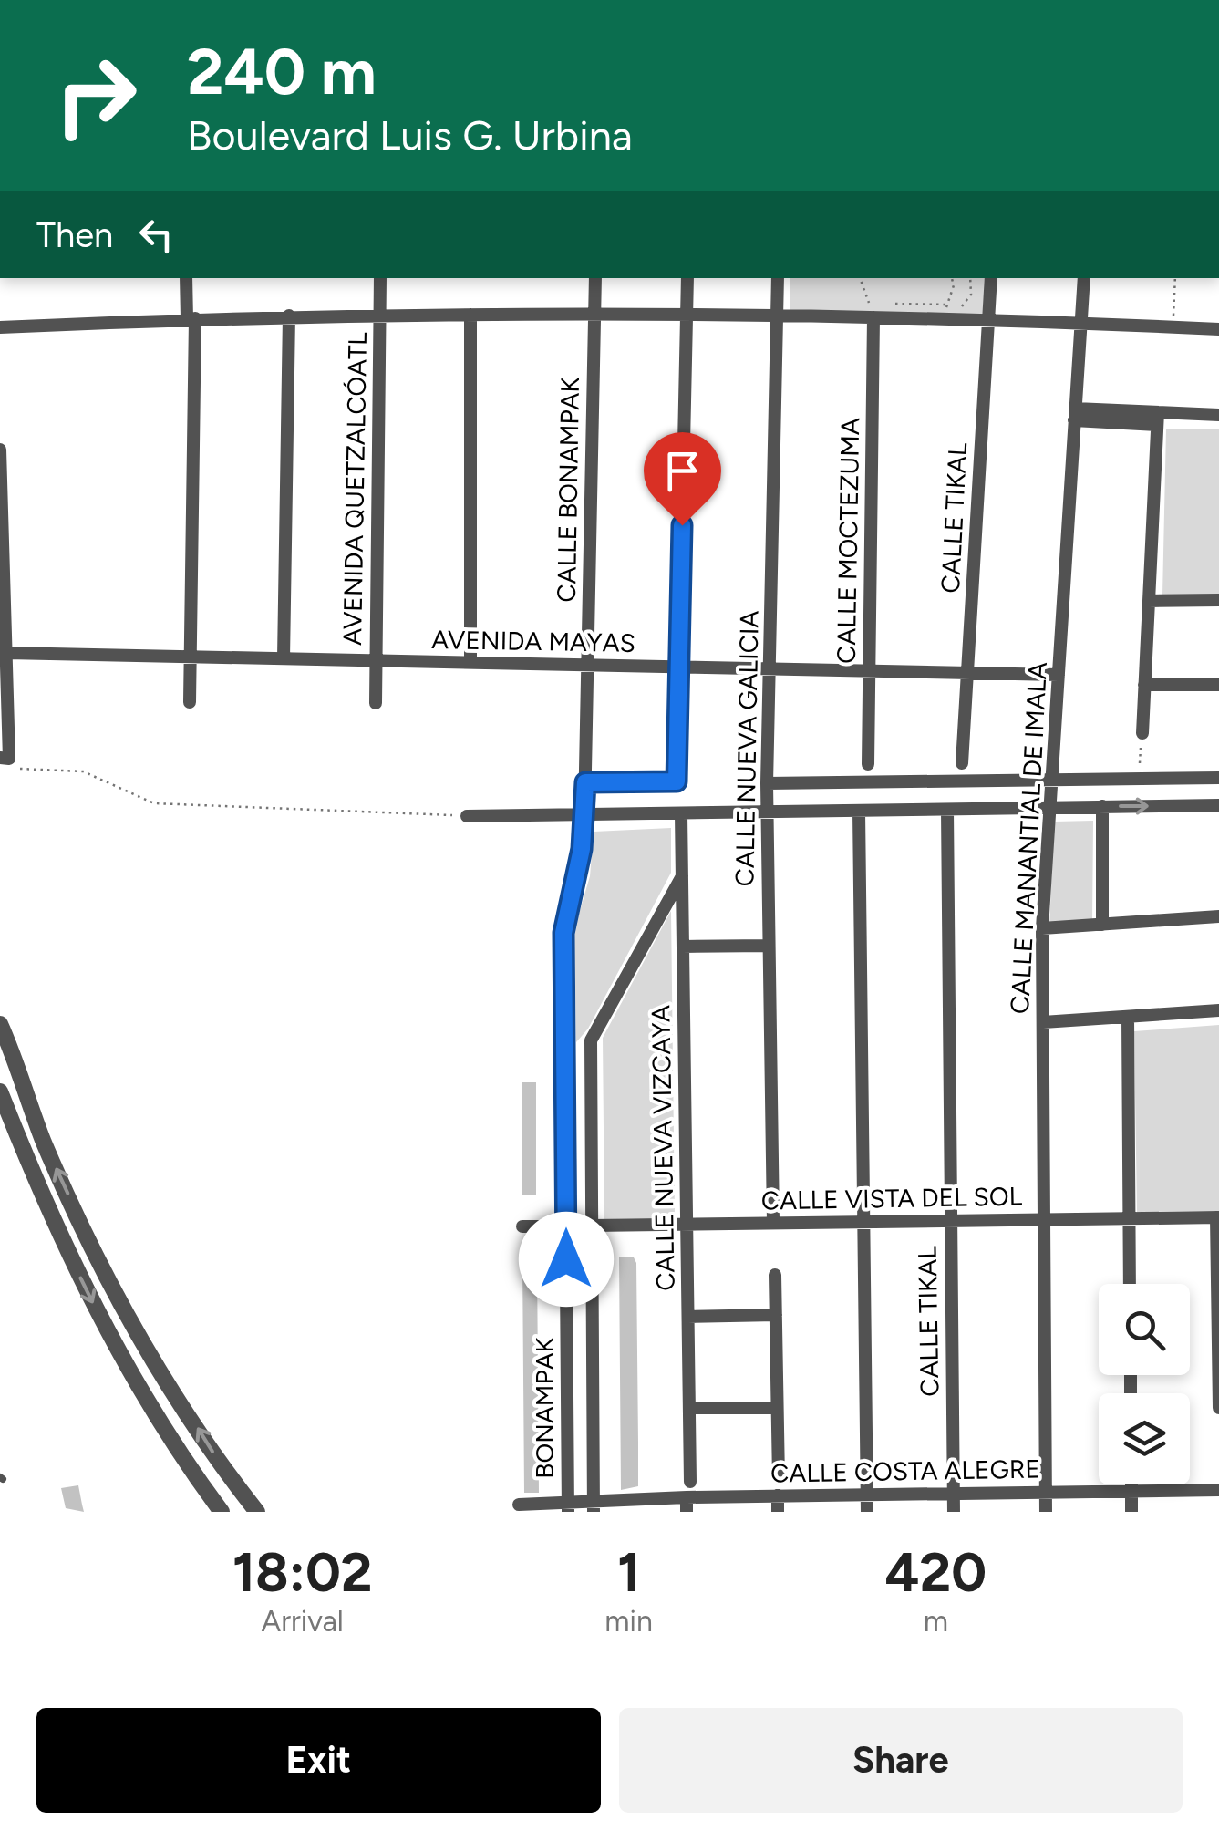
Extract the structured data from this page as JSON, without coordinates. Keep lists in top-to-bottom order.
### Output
{
  "streets": {
    "street": [
      "AVENIDA QUETZALCÓATL",
      "CALLE BONAMPAK",
      "CALLE TIKAL",
      "CALLE MOCTEZUMA",
      "AVENIDA MAYAS",
      "CALLE NUEVA GALICIA",
      "CALLE MANANTIAL DE IMALA",
      "CALLE NUEVA VIZCAYA",
      "CALLE VISTA DEL SOL",
      "BONAMPAK",
      "CALLE COSTA ALEGRE"
    ]
  },
  "crossings": [
    ["AVENIDA QUETZALCÓATL", "AVENIDA MAYAS"],
    ["CALLE BONAMPAK", "AVENIDA MAYAS"],
    ["CALLE BONAMPAK", "BONAMPAK"],
    ["CALLE TIKAL", "AVENIDA MAYAS"],
    ["CALLE TIKAL", "CALLE VISTA DEL SOL"],
    ["CALLE TIKAL", "CALLE COSTA ALEGRE"],
    ["CALLE MOCTEZUMA", "AVENIDA MAYAS"],
    ["AVENIDA MAYAS", "CALLE NUEVA GALICIA"],
    ["AVENIDA MAYAS", "CALLE MANANTIAL DE IMALA"],
    ["CALLE NUEVA GALICIA", "CALLE VISTA DEL SOL"],
    ["CALLE MANANTIAL DE IMALA", "CALLE VISTA DEL SOL"],
    ["CALLE MANANTIAL DE IMALA", "CALLE COSTA ALEGRE"],
    ["CALLE NUEVA VIZCAYA", "CALLE VISTA DEL SOL"],
    ["CALLE NUEVA VIZCAYA", "BONAMPAK"],
    ["CALLE VISTA DEL SOL", "BONAMPAK"],
    ["BONAMPAK", "CALLE COSTA ALEGRE"]
  ],
  "page": {
    "turn": ["240 m", "Boulevard Luis G. Urbina"],
    "then": "Then",
    "eta": [
      "18:02",
      "Arrival",
      "1",
      "min",
      "420",
      "m"
    ],
    "buttons": ["Exit", "Share"]
  }
}
